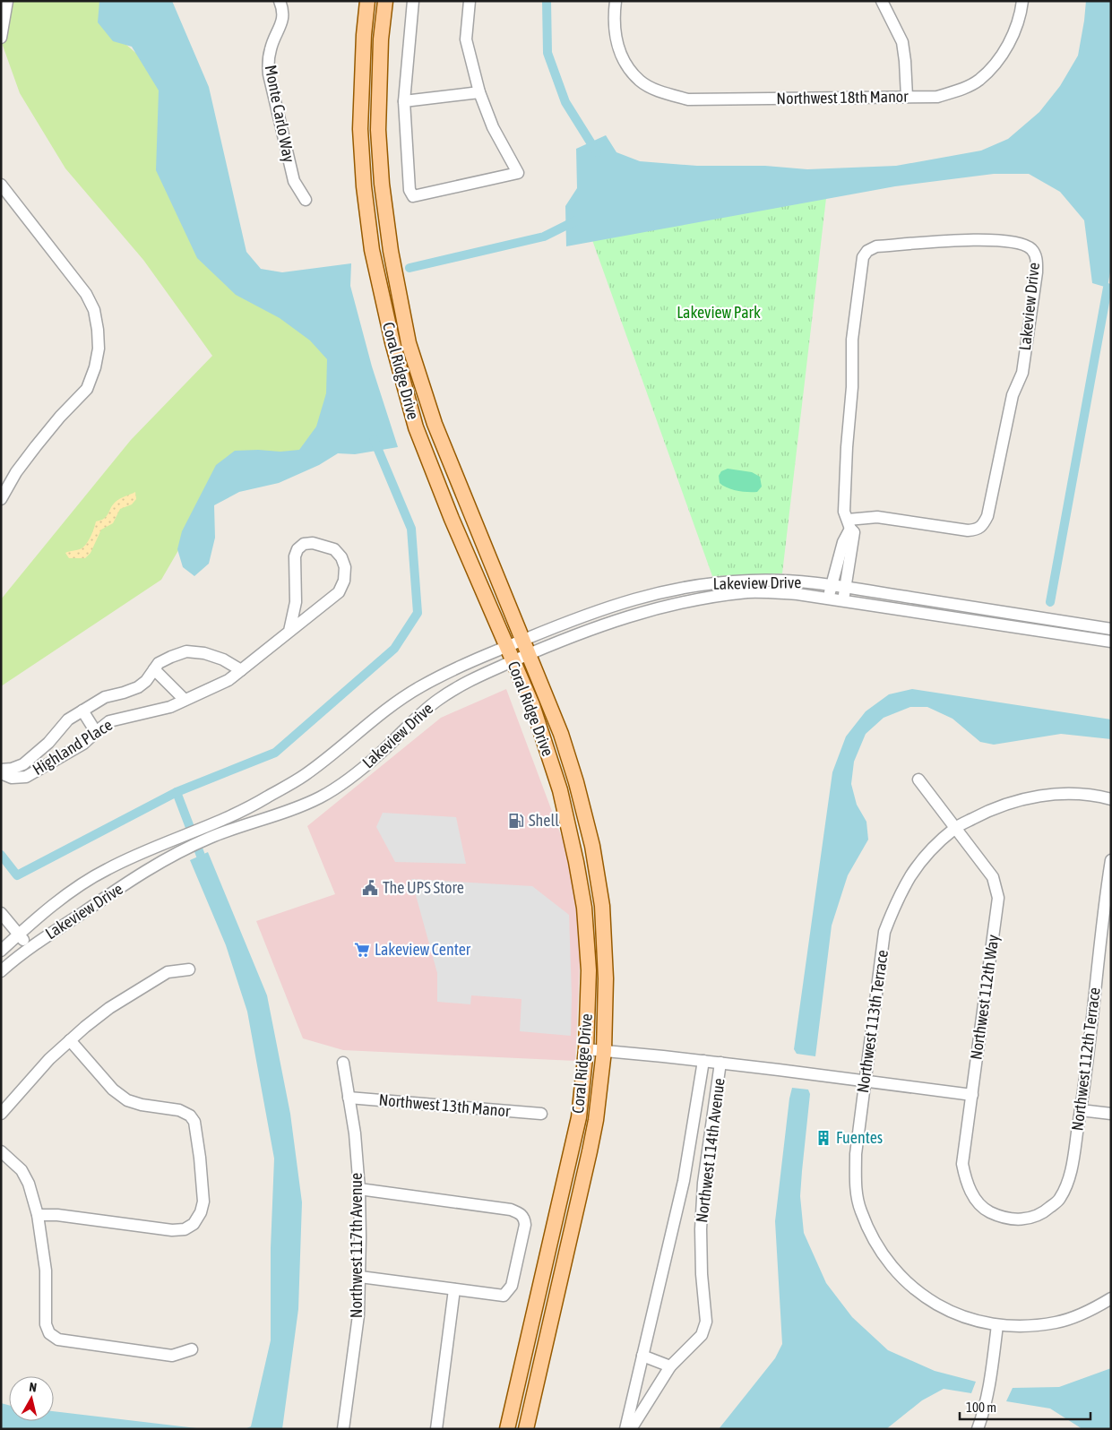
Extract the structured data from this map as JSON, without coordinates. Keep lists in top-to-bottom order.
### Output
{
  "streets": {
    "main road": ["Coral Ridge Drive"],
    "street": [
      "Northwest 18th Manor",
      "Monte Carlo Way",
      "Lakeview Drive",
      "Highland Place",
      "Northwest 112th Way",
      "Northwest 113th Terrace",
      "Northwest 112th Terrace",
      "Northwest 13th Manor",
      "Northwest 114th Avenue",
      "Northwest 117th Avenue"
    ]
  },
  "crossings": [
    ["Lakeview Drive", "Coral Ridge Drive"],
    ["Northwest 112th Way", "Northwest 113th Terrace"],
    ["Northwest 112th Way", "Northwest 112th Terrace"],
    ["Northwest 13th Manor", "Northwest 117th Avenue"]
  ],
  "parks": ["Lakeview Park"],
  "places": {
    "fuel station": ["Shell"],
    "public building": ["The UPS Store"],
    "supermarket": ["Lakeview Center"],
    "building": ["Fuentes"]
  },
  "scale_bar": "100 m",
  "north": "top"
}
